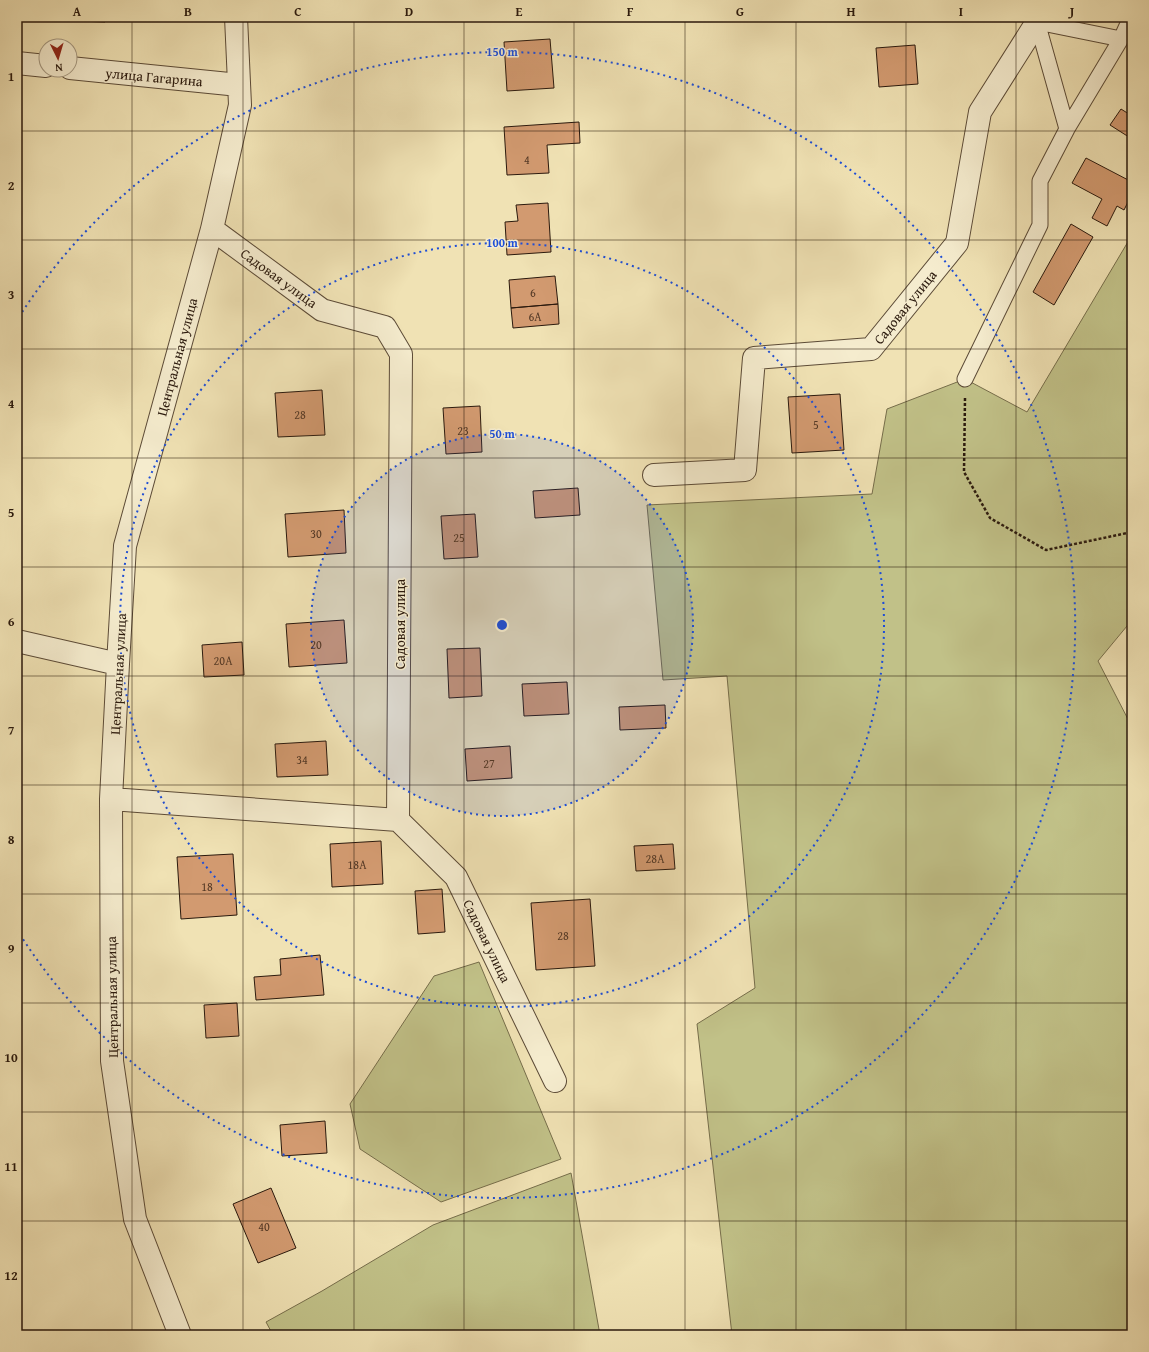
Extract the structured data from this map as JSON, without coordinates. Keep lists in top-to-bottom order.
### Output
{
  "streets": {
    "street": ["улица Гагарина", "Садовая улица", "Центральная улица"]
  },
  "crossings": [
    ["улица Гагарина", "Центральная улица"],
    ["Садовая улица", "Центральная улица"]
  ],
  "house_numbers": [
    "4",
    "6",
    "6А",
    "28",
    "5",
    "23",
    "30",
    "25",
    "20",
    "20А",
    "34",
    "27",
    "28А",
    "18А",
    "18",
    "28",
    "40"
  ],
  "north": "bottom",
  "grid": {
    "columns": [
      "A",
      "B",
      "C",
      "D",
      "E",
      "F",
      "G",
      "H",
      "I",
      "J"
    ],
    "rows": [
      "1",
      "2",
      "3",
      "4",
      "5",
      "6",
      "7",
      "8",
      "9",
      "10",
      "11",
      "12"
    ]
  },
  "rings": ["150 m", "100 m", "50 m"]
}
